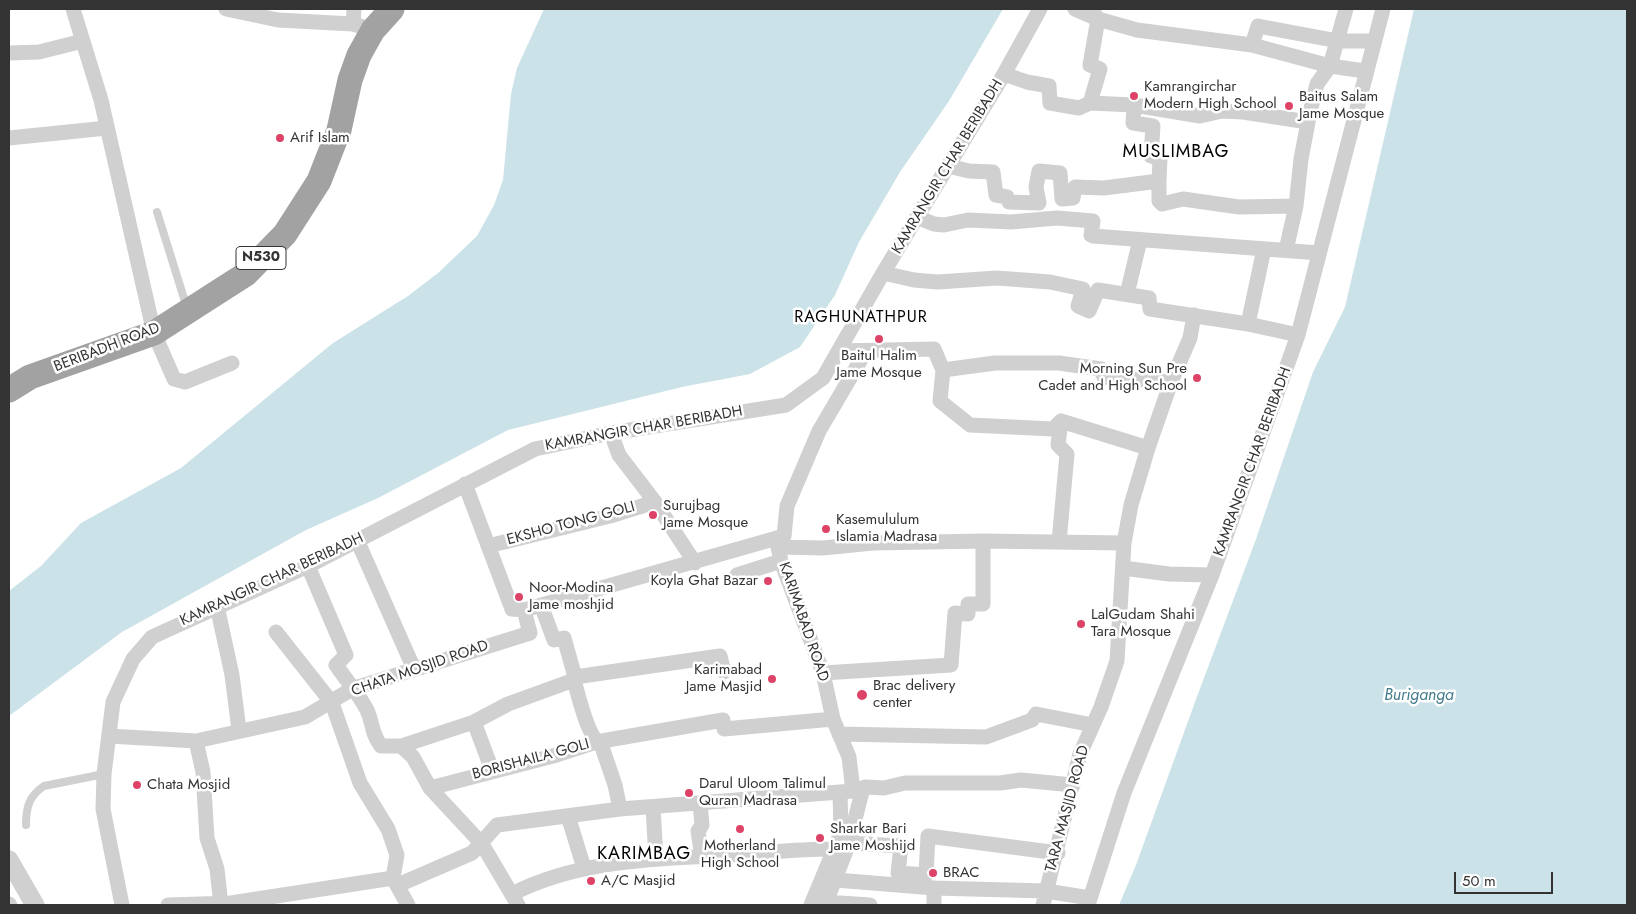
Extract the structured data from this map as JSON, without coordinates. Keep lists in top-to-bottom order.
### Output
{
  "streets": {
    "highway": ["N530", "BERIBADH ROAD"],
    "street": [
      "KAMRANGIR CHAR BERIBADH",
      "EKSHO TONG GOLI",
      "KARIMABAD ROAD",
      "CHATA MOSJID ROAD",
      "BORISHAILA GOLI",
      "TARA MASJID ROAD"
    ]
  },
  "crossings": [
    ["KAMRANGIR CHAR BERIBADH", "EKSHO TONG GOLI"],
    ["KAMRANGIR CHAR BERIBADH", "CHATA MOSJID ROAD"],
    ["KARIMABAD ROAD", "BORISHAILA GOLI"]
  ],
  "districts": ["MUSLIMBAG", "RAGHUNATHPUR", "KARIMBAG"],
  "water": ["Buriganga"],
  "places": [
    "Kamrangirchar Modern High School",
    "Baitus Salam Jame Mosque",
    "Arif Islam",
    "Baitul Halim Jame Mosque",
    "Morning Sun Pre Cadet and High School",
    "Surujbag Jame Mosque",
    "Kasemululum Islamia Madrasa",
    "Koyla Ghat Bazar",
    "Noor-Modina Jame moshjid",
    "LalGudam Shahi Tara Mosque",
    "Karimabad Jame Masjid",
    "Brac delivery center",
    "Chata Mosjid",
    "Darul Uloom Talimul Quran Madrasa",
    "Motherland High School",
    "Sharkar Bari Jame Moshijd",
    "BRAC",
    "A/C Masjid"
  ],
  "scale_bar": "50 m"
}
